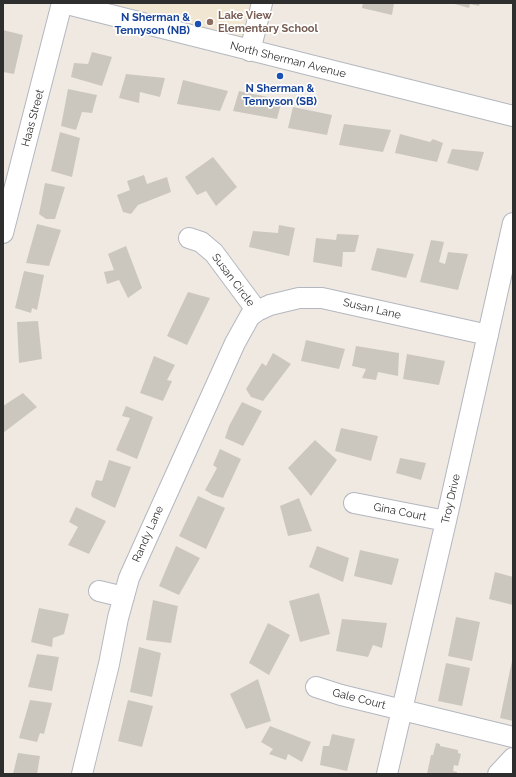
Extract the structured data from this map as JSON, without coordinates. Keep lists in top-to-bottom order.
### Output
{
  "streets": {
    "street": [
      "North Sherman Avenue",
      "Haas Street",
      "Susan Circle",
      "Susan Lane",
      "Troy Drive",
      "Gina Court",
      "Randy Lane",
      "Gale Court"
    ]
  },
  "crossings": [
    ["North Sherman Avenue", "Haas Street"],
    ["Susan Circle", "Susan Lane"],
    ["Susan Circle", "Randy Lane"],
    ["Susan Lane", "Troy Drive"],
    ["Susan Lane", "Randy Lane"],
    ["Troy Drive", "Gina Court"],
    ["Troy Drive", "Gale Court"]
  ],
  "places": ["Lake View Elementary School", "N Sherman & Tennyson (NB)", "N Sherman & Tennyson (SB)"]
}
